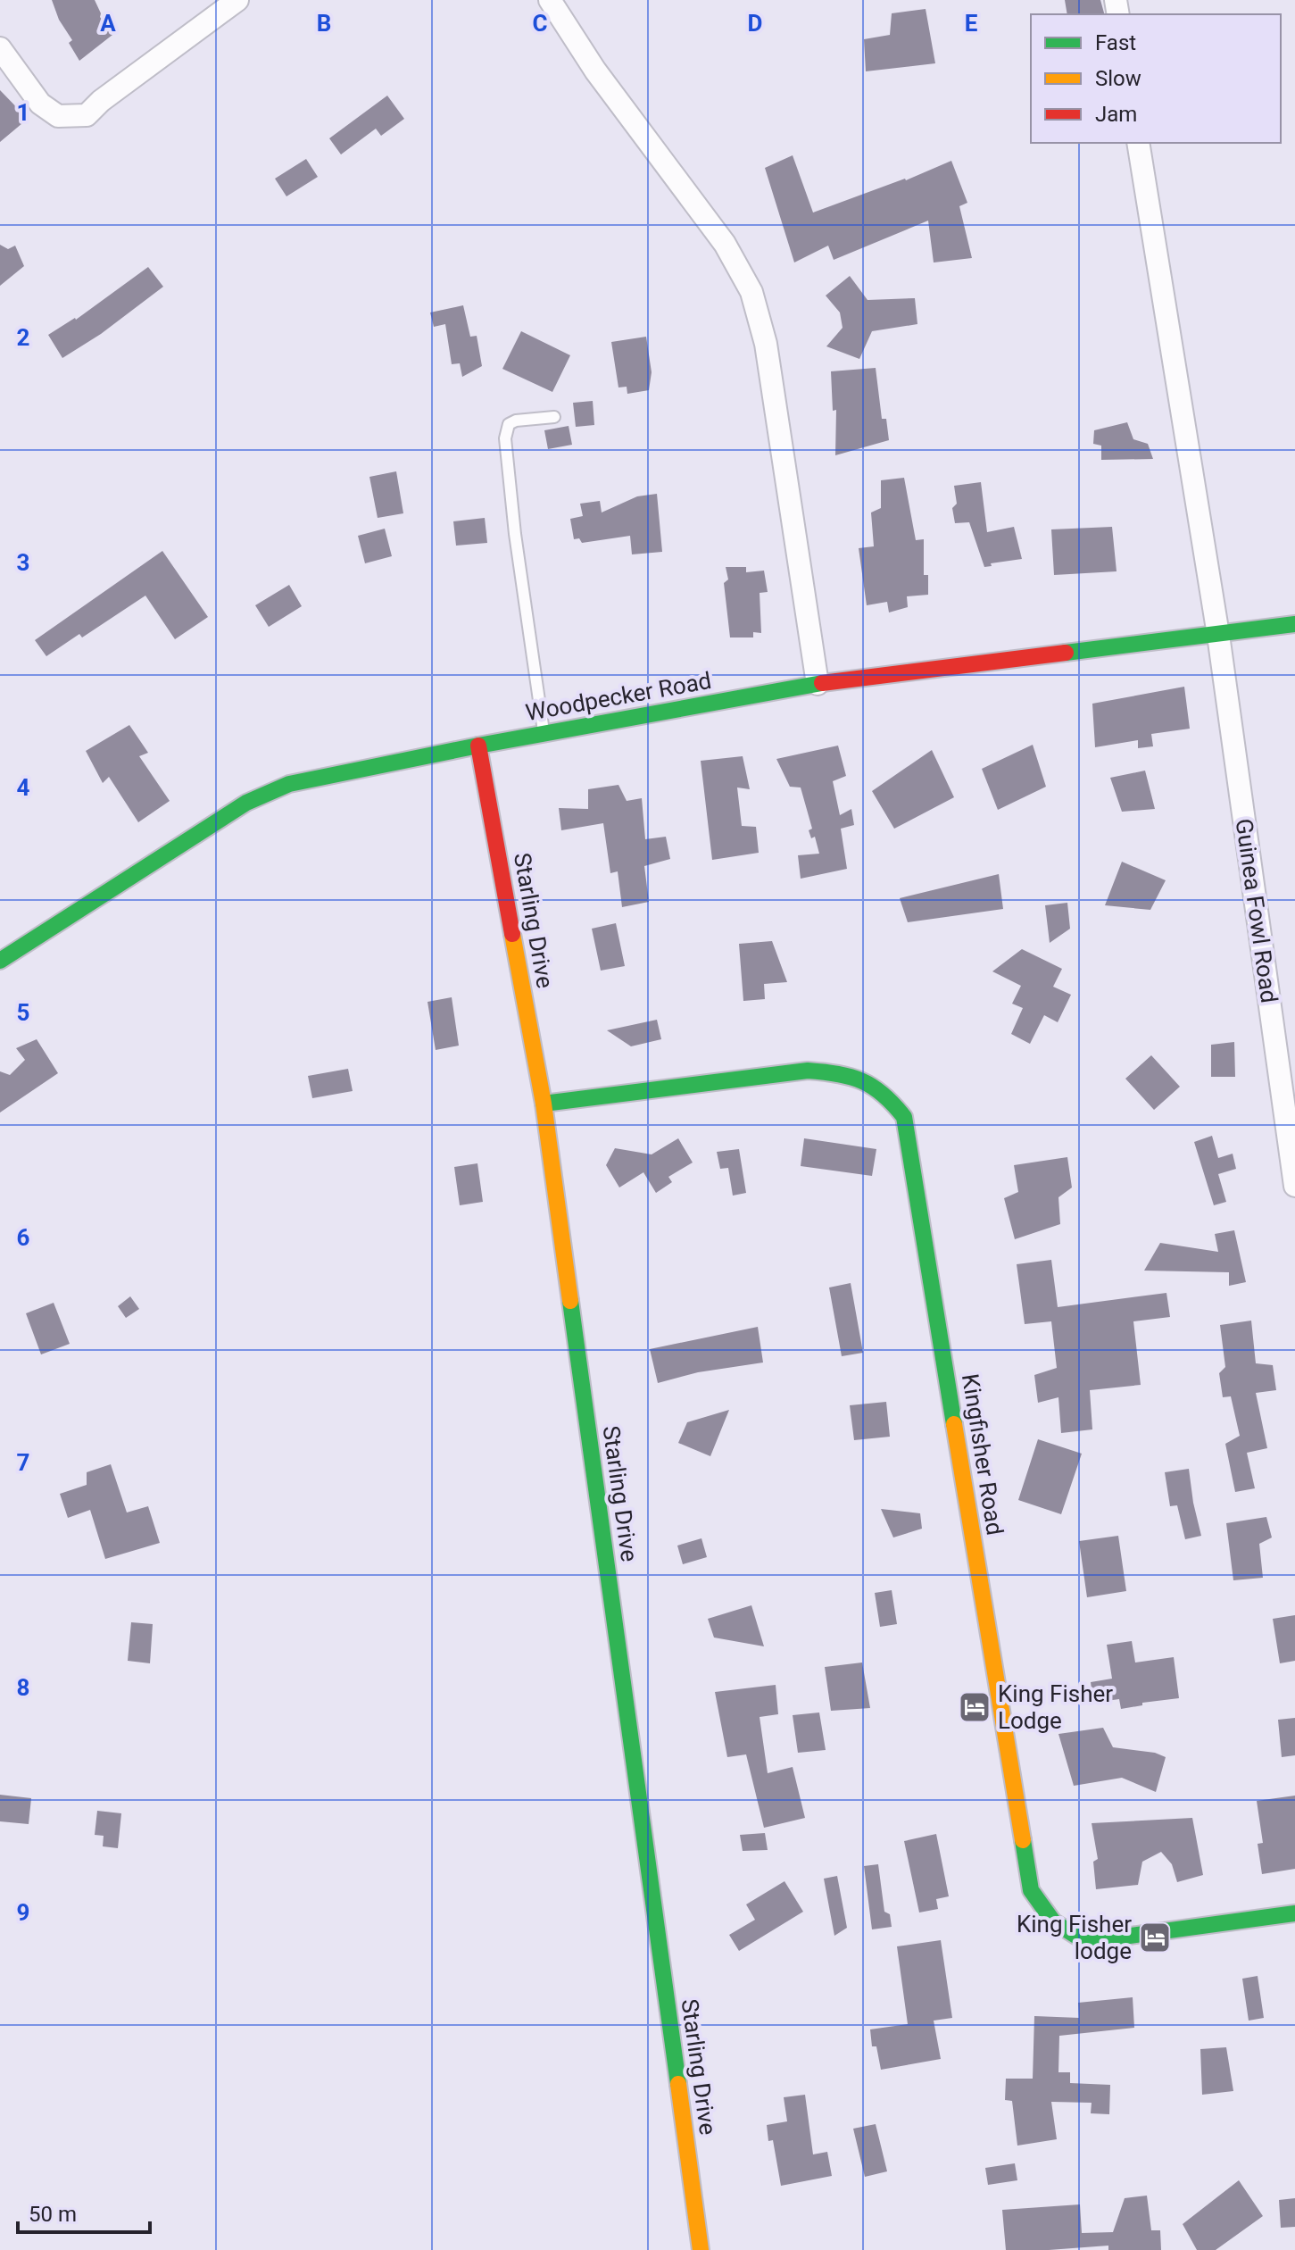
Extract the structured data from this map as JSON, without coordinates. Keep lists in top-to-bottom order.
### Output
{
  "streets": {
    "street": [
      "Woodpecker Road",
      "Guinea Fowl Road",
      "Starling Drive",
      "Kingfisher Road"
    ]
  },
  "crossings": [
    ["Woodpecker Road", "Guinea Fowl Road"],
    ["Woodpecker Road", "Starling Drive"],
    ["Starling Drive", "Kingfisher Road"]
  ],
  "places": {
    "hotel": ["King Fisher Lodge", "King Fisher lodge"]
  },
  "legend": ["Fast", "Slow", "Jam"],
  "scale_bar": "50 m",
  "grid": {
    "columns": [
      "A",
      "B",
      "C",
      "D",
      "E"
    ],
    "rows": [
      "1",
      "2",
      "3",
      "4",
      "5",
      "6",
      "7",
      "8",
      "9"
    ]
  }
}
